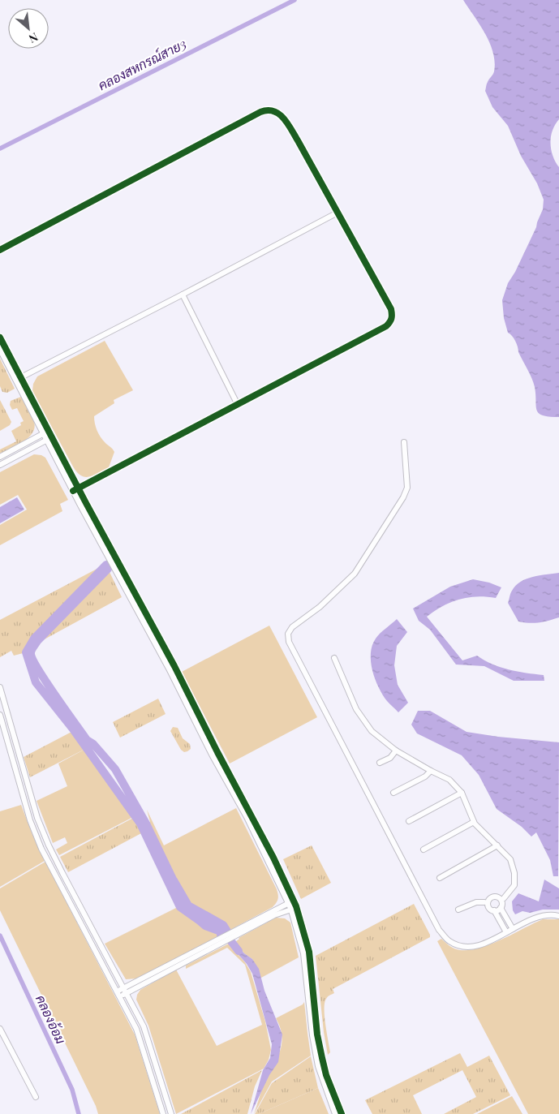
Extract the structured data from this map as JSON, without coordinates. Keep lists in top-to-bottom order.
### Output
{
  "water": ["คลองสหกรณ์สาย3", "คลองอ้อม"],
  "north": "bottom right"
}
